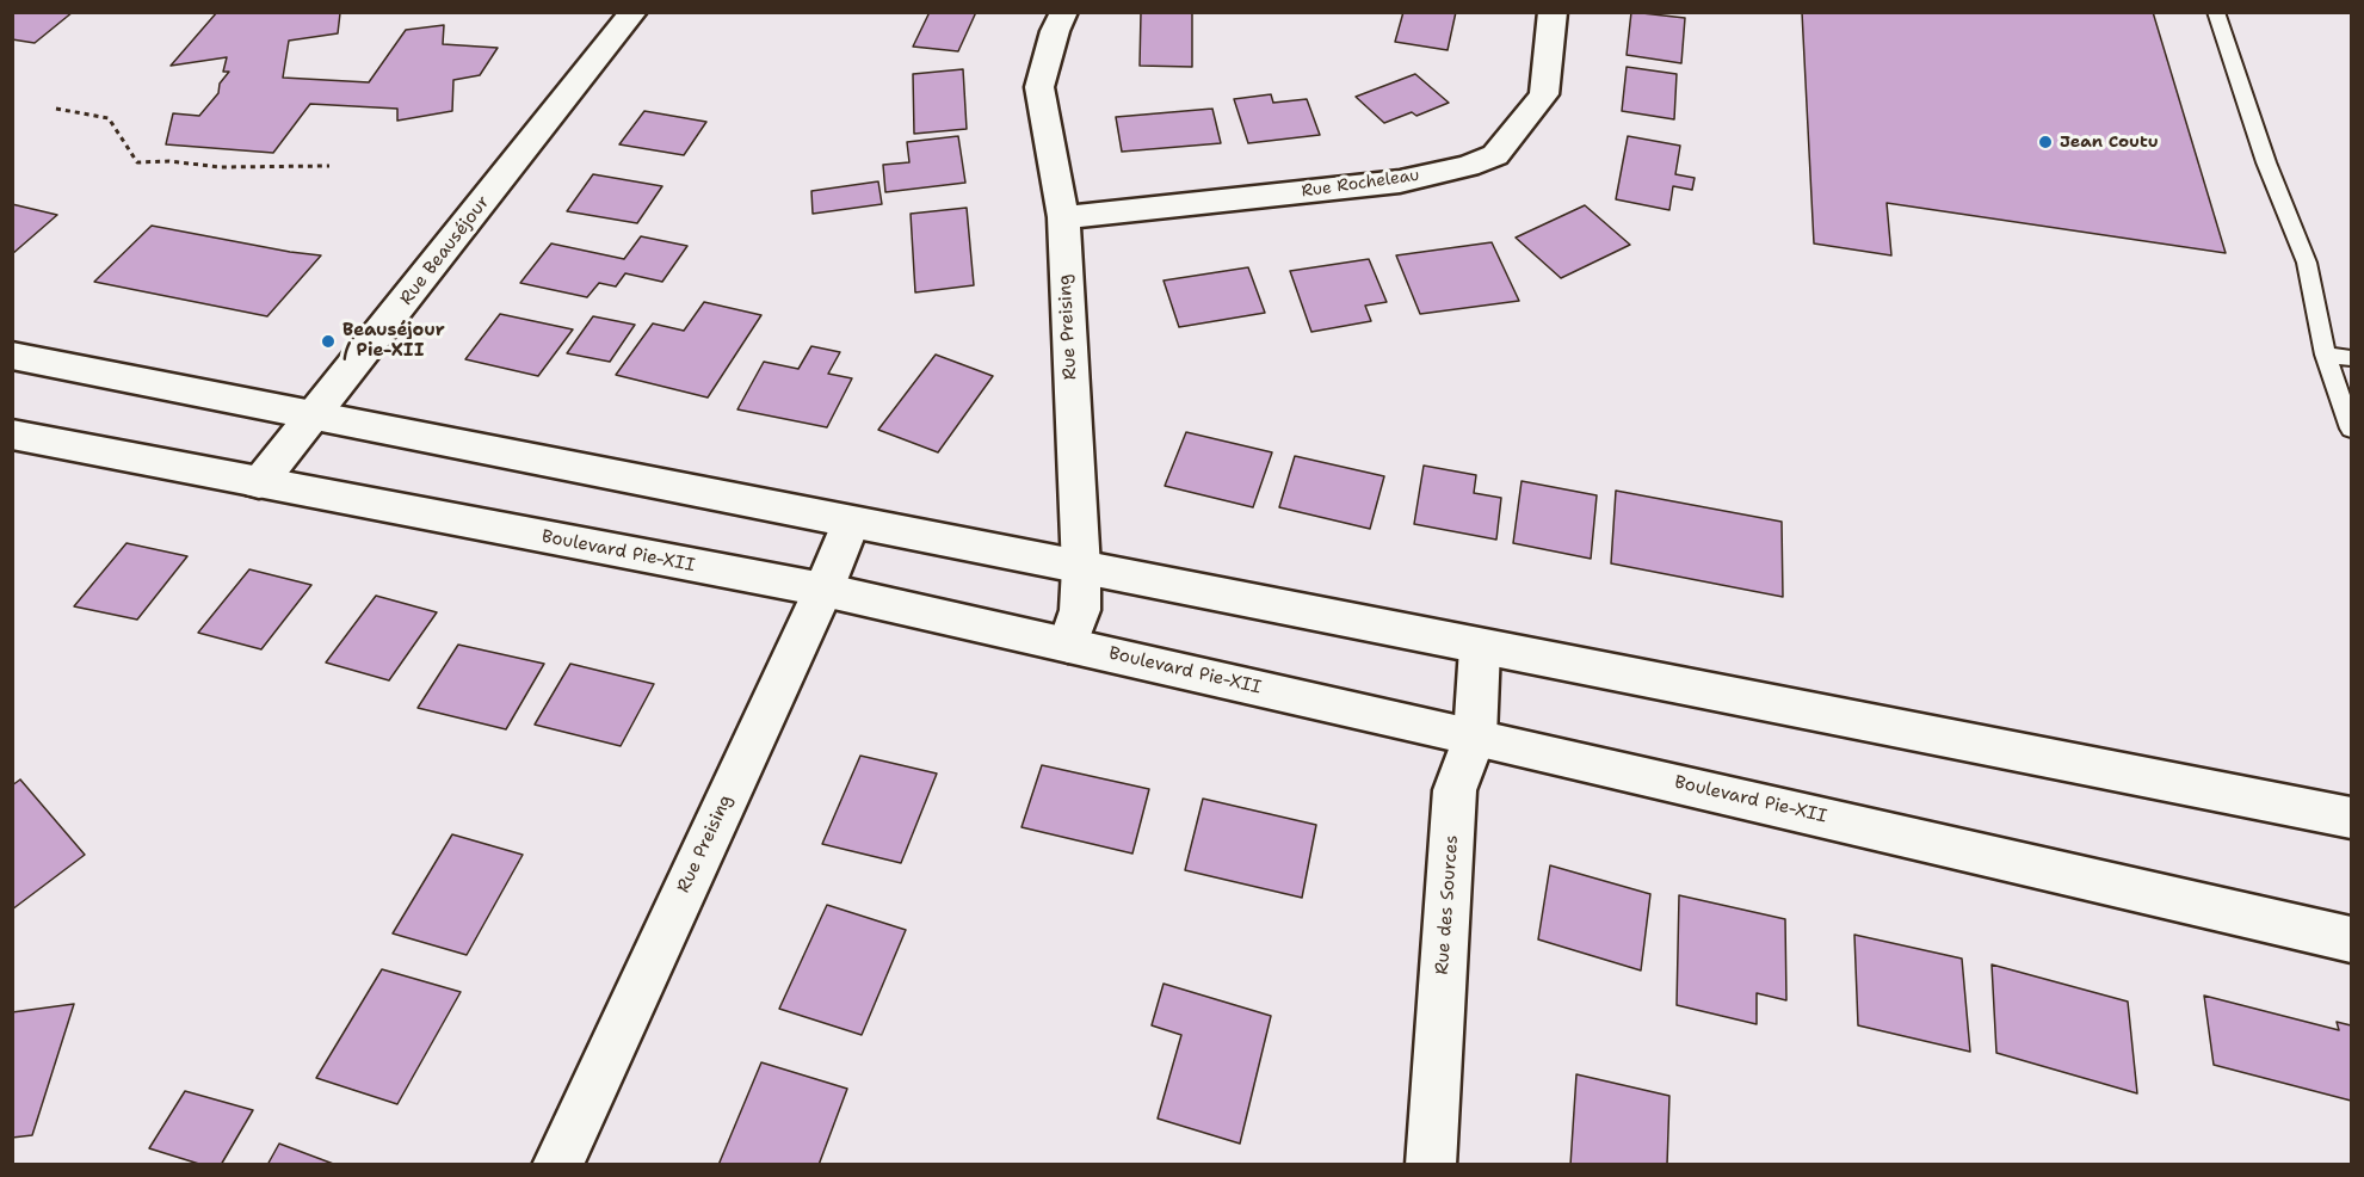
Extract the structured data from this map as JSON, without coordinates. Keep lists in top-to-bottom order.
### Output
{
  "streets": {
    "street": [
      "Rue Rocheleau",
      "Rue Beauséjour",
      "Rue Preising",
      "Boulevard Pie-XII",
      "Rue des Sources"
    ]
  },
  "crossings": [
    ["Rue Rocheleau", "Rue Preising"],
    ["Rue Beauséjour", "Boulevard Pie-XII"],
    ["Rue Preising", "Boulevard Pie-XII"],
    ["Boulevard Pie-XII", "Rue des Sources"]
  ],
  "places": ["Jean Coutu", "Beauséjour / Pie-XII"]
}
